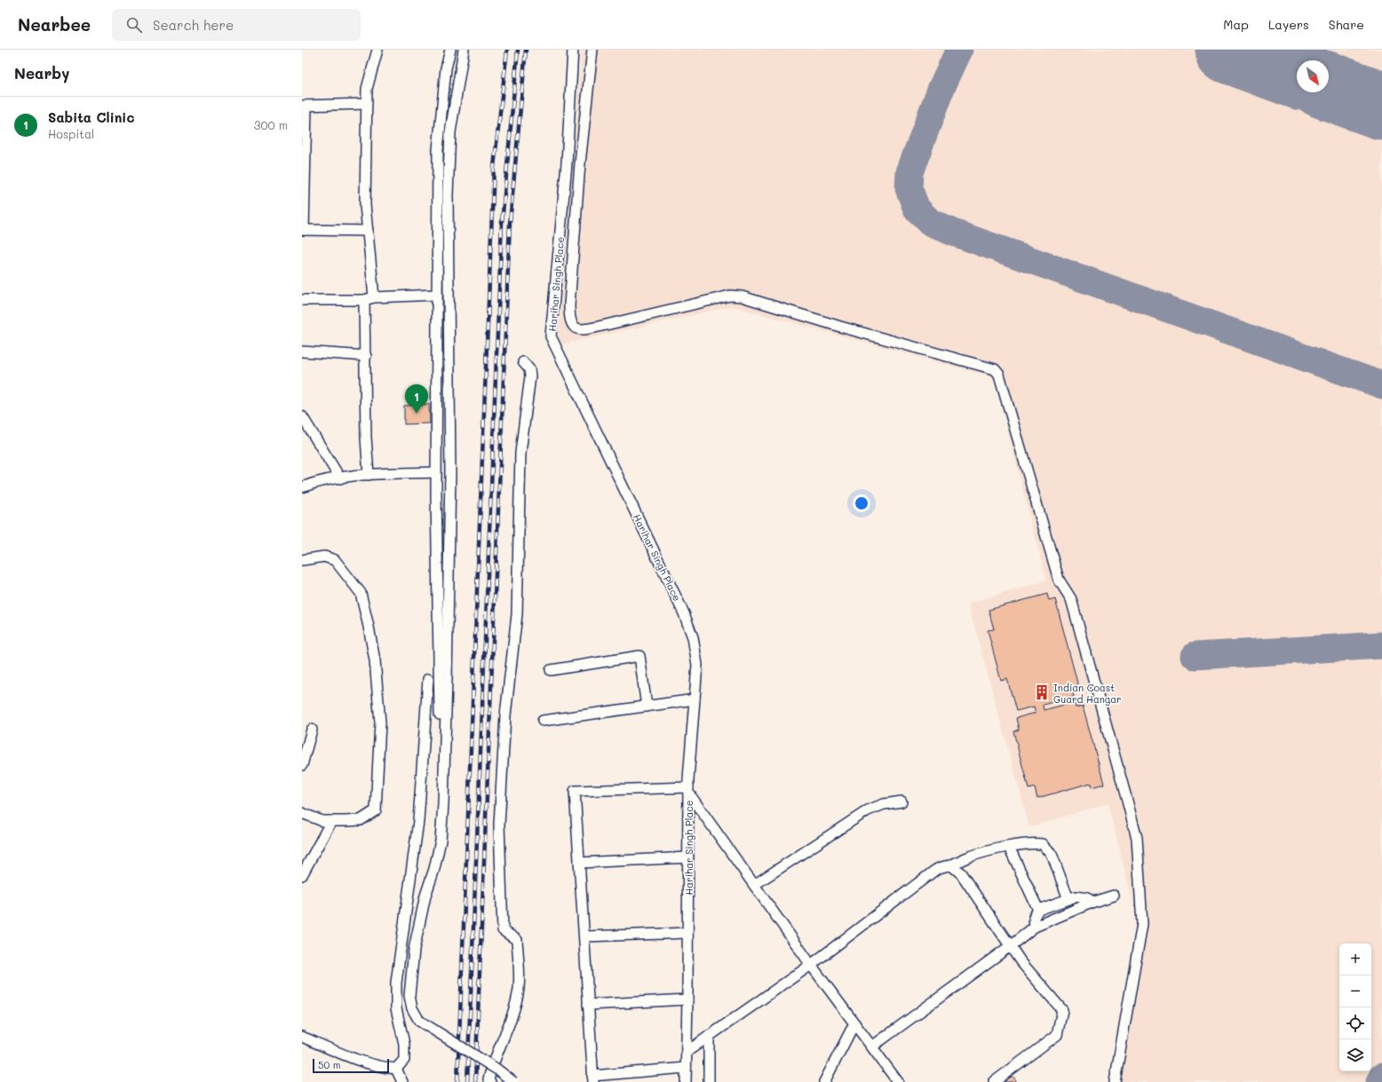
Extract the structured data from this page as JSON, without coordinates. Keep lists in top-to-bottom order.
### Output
{
  "streets": {
    "street": ["Harihar Singh Place"]
  },
  "places": {
    "building": ["Indian Coast Guard Hangar"]
  },
  "scale_bar": "50 m",
  "north": "bottom right",
  "page": {
    "header": "Nearbee",
    "search": "Search here",
    "nav": ["Map", "Layers", "Share"],
    "heading": "Nearby",
    "list": [
      {
        "mark": "1",
        "name": "Sabita Clinic",
        "note": "Hospital",
        "value": "300 m"
      }
    ],
    "pins": "1",
    "map_buttons": ["+", "−"],
    "scale": "50 m"
  }
}
